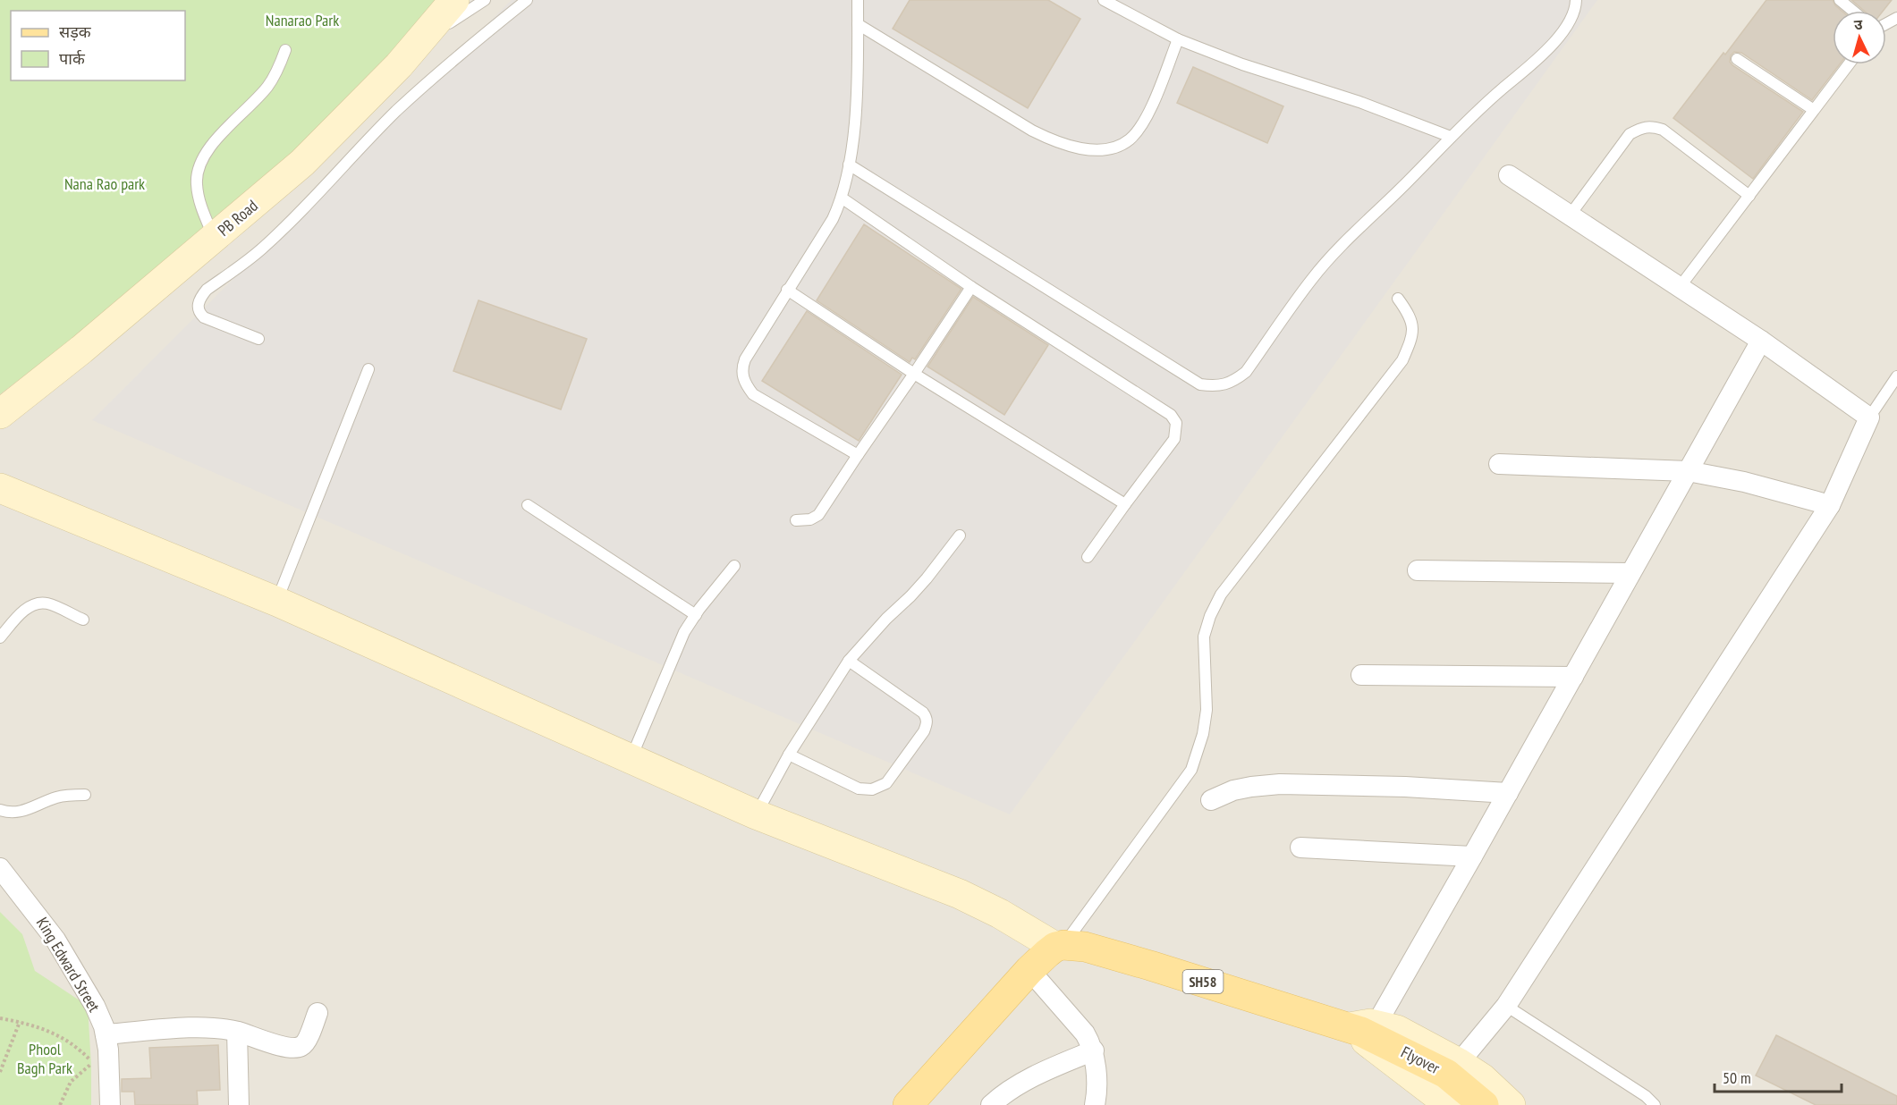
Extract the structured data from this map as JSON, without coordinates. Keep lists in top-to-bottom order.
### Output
{
  "streets": {
    "main road": ["SH58", "Flyover"],
    "street": ["PB Road", "King Edward Street"]
  },
  "crossings": [
    ["SH58", "Flyover"]
  ],
  "parks": ["Nanarao Park", "Nana Rao park", "Phool Bagh Park"],
  "legend": ["सड़क", "पार्क"],
  "scale_bar": "50 m",
  "north": "top"
}
